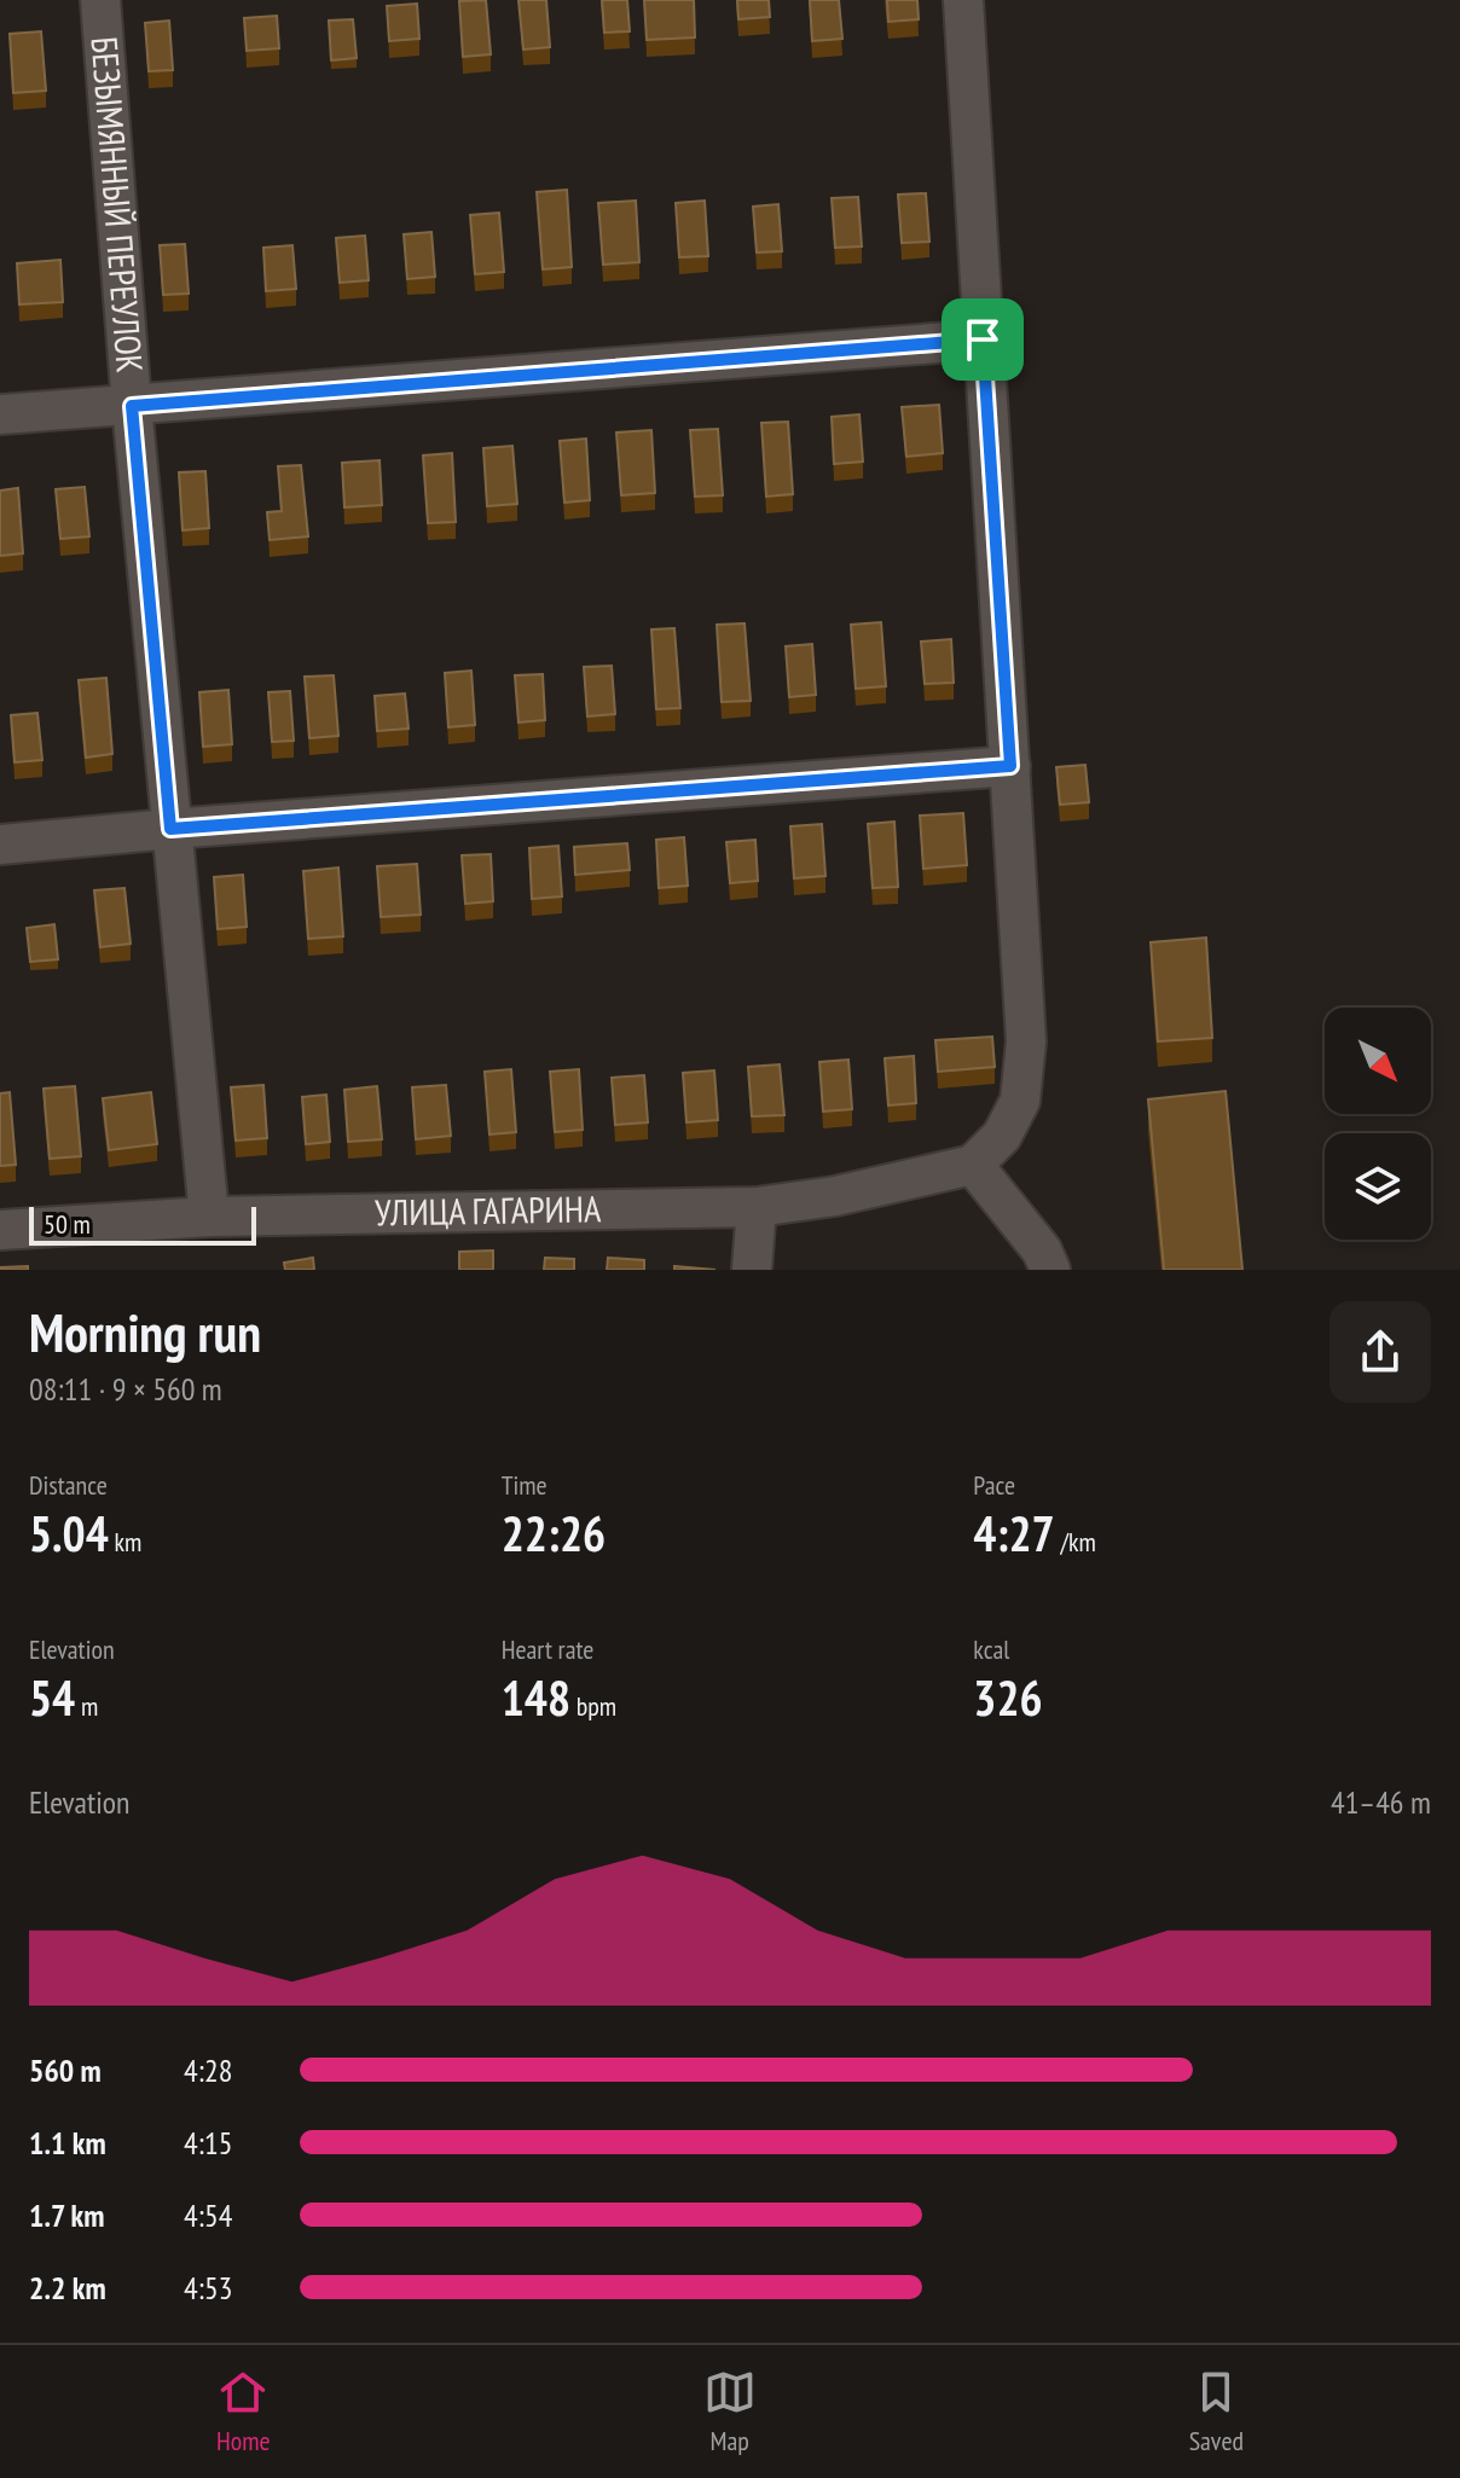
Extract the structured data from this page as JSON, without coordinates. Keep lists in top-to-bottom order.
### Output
{
  "streets": {
    "street": ["БЕЗЫМЯННЫЙ ПЕРЕУЛОК", "УЛИЦА ГАГАРИНА"]
  },
  "crossings": [
    ["БЕЗЫМЯННЫЙ ПЕРЕУЛОК", "УЛИЦА ГАГАРИНА"]
  ],
  "scale_bar": "50 m",
  "north": "bottom right",
  "page": {
    "scale": "50 m",
    "heading": ["Morning run", "08:11 · 9 × 560 m"],
    "stats": [
      ["Distance", "5.04 km"],
      ["Time", "22:26"],
      ["Pace", "4:27 /km"],
      ["Elevation", "54 m"],
      ["Heart rate", "148 bpm"],
      ["kcal", "326"]
    ],
    "chart": ["Elevation", "41–46 m"],
    "list": [
      {
        "name": "560 m",
        "note": "4:28"
      },
      {
        "name": "1.1 km",
        "note": "4:15"
      },
      {
        "name": "1.7 km",
        "note": "4:54"
      },
      {
        "name": "2.2 km",
        "note": "4:53"
      }
    ],
    "tabs": ["Home", "Map", "Saved"]
  }
}
